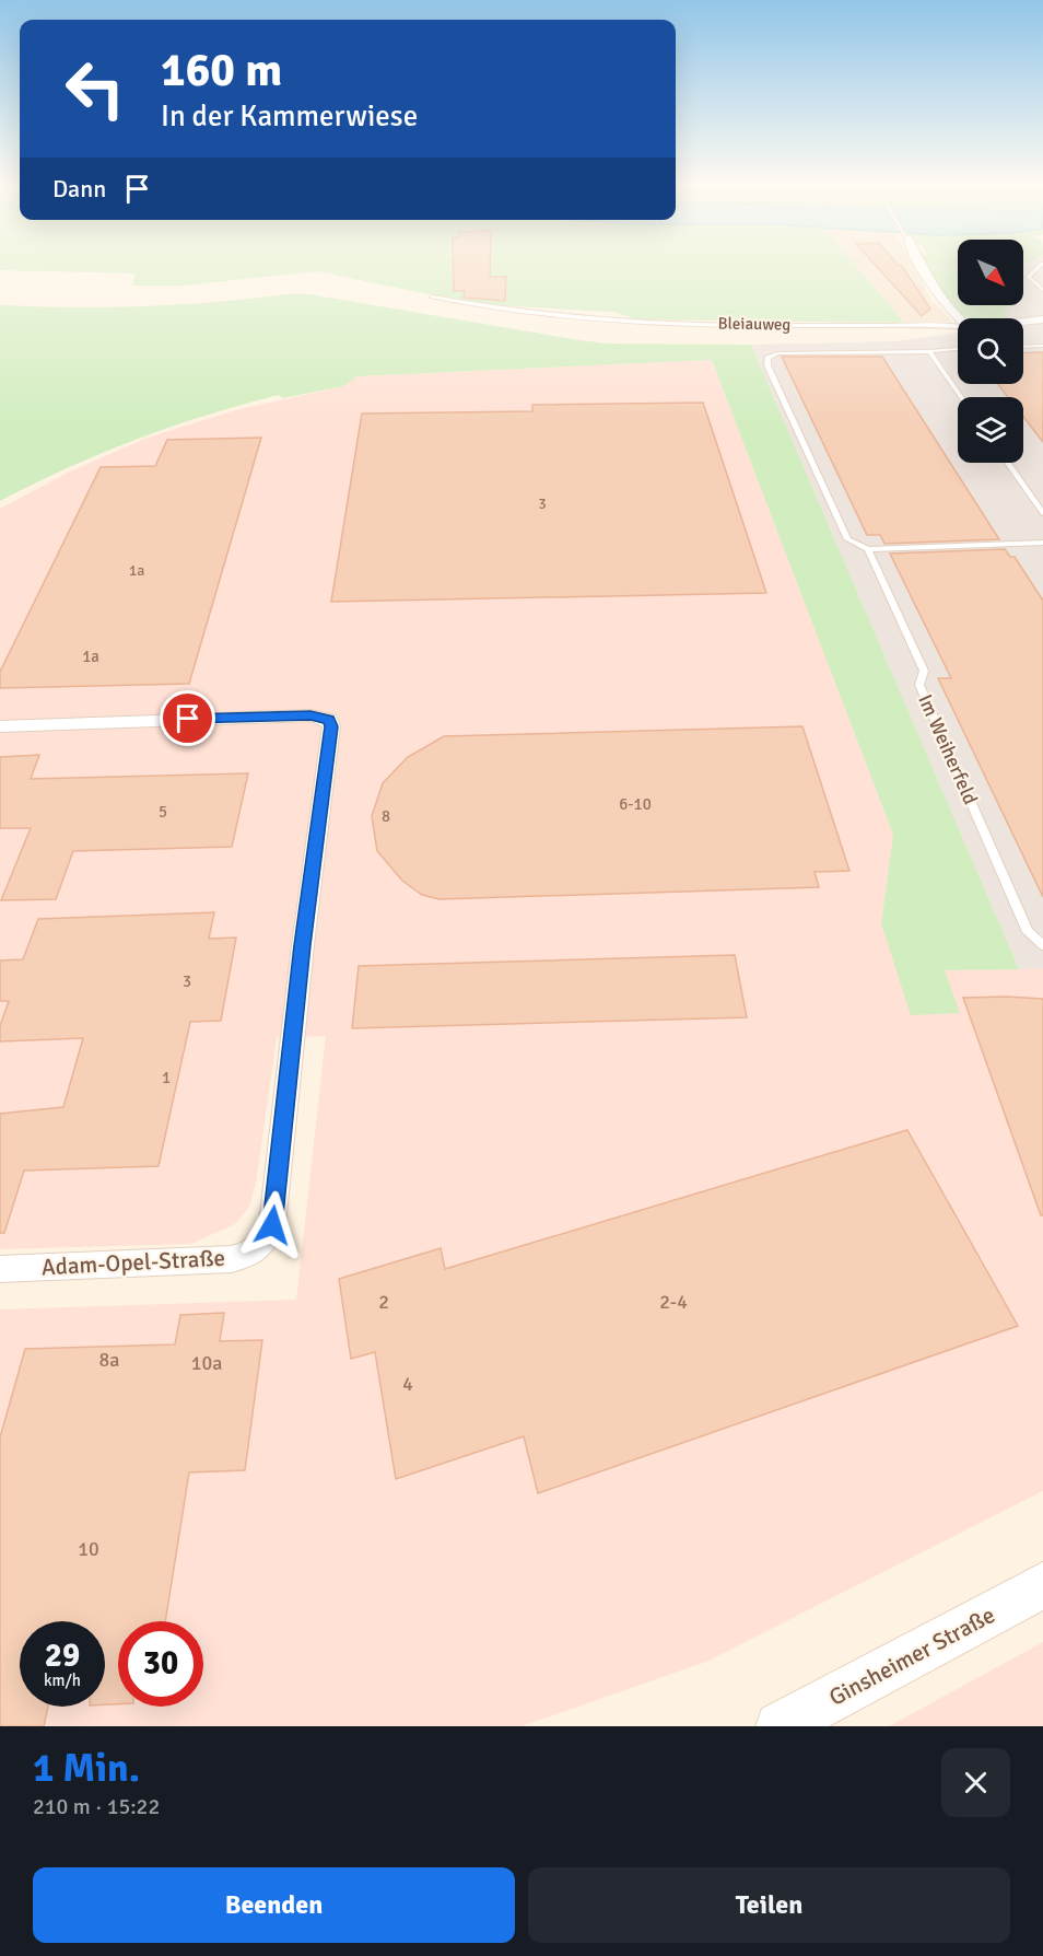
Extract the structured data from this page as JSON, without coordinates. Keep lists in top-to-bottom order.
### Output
{
  "streets": {
    "main road": ["Ginsheimer Straße"],
    "street": ["Adam-Opel-Straße"],
    "lane": ["Bleiauweg", "Im Weiherfeld"]
  },
  "house_numbers": [
    "3",
    "1a",
    "1a",
    "6-10",
    "5",
    "8",
    "3",
    "1",
    "2",
    "2-4",
    "8a",
    "10a",
    "4",
    "10"
  ],
  "north": "bottom right",
  "page": {
    "turn": ["160 m", "In der Kammerwiese"],
    "then": "Dann",
    "speed": "29 km/h",
    "limit": "30",
    "heading": ["1 Min.", "210 m · 15:22"],
    "buttons": ["Beenden", "Teilen"]
  }
}
